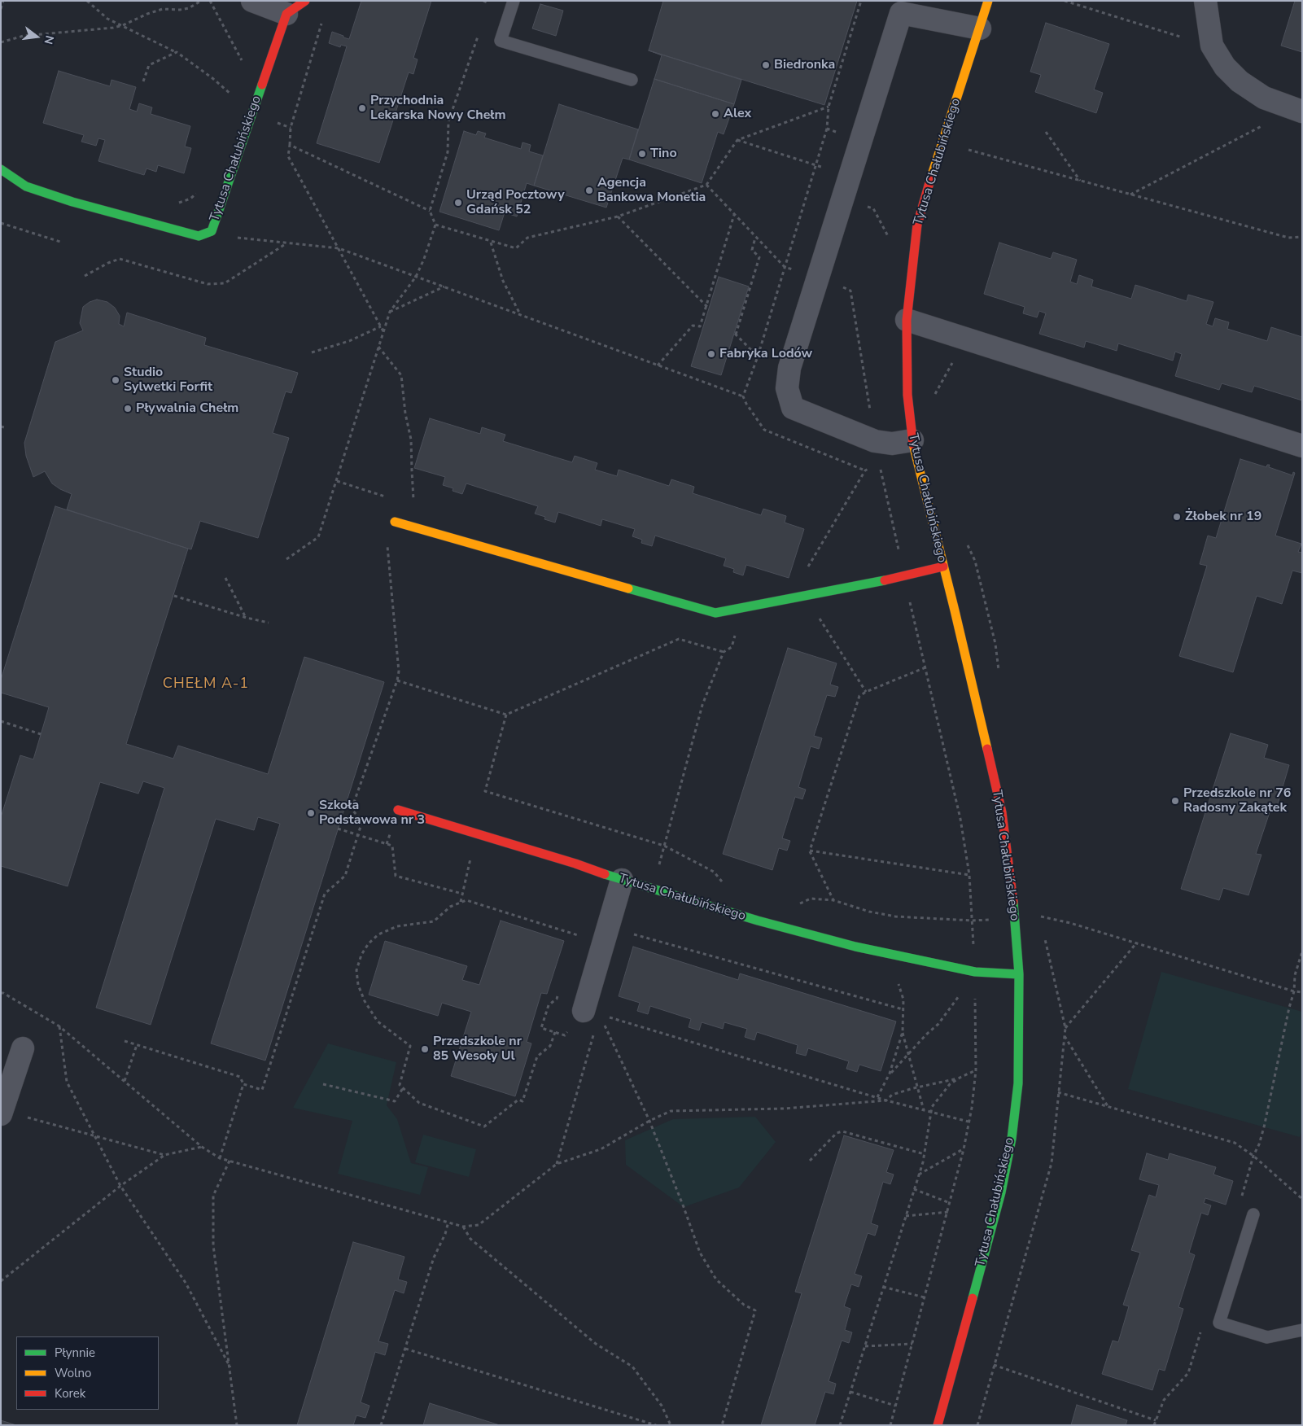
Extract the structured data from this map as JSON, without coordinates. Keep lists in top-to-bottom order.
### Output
{
  "streets": {
    "street": ["Tytusa Chałubińskiego"]
  },
  "districts": ["CHEŁM A-1"],
  "places": [
    "Biedronka",
    "Przychodnia Lekarska Nowy Chełm",
    "Alex",
    "Tino",
    "Agencja Bankowa Monetia",
    "Urząd Pocztowy Gdańsk 52",
    "Fabryka Lodów",
    "Studio Sylwetki Forfit",
    "Pływalnia Chełm",
    "Żłobek nr 19",
    "Przedszkole nr 76 Radosny Zakątek",
    "Szkoła Podstawowa nr 3",
    "Przedszkole nr 85 Wesoły Ul"
  ],
  "legend": ["Płynnie", "Wolno", "Korek"],
  "north": "right"
}
